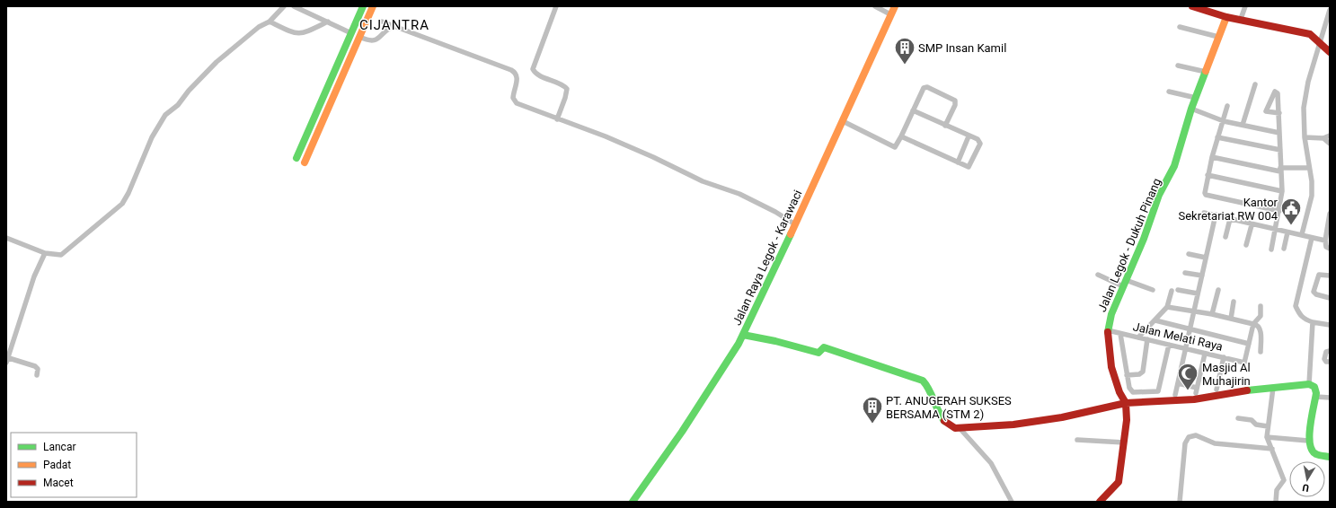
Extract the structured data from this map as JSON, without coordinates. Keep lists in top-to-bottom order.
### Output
{
  "streets": {
    "street": ["Jalan Legok - Dukuh Pinang", "Jalan Raya Legok - Karawaci", "Jalan Melati Raya"]
  },
  "crossings": [
    ["Jalan Legok - Dukuh Pinang", "Jalan Melati Raya"]
  ],
  "districts": ["CIJANTRA"],
  "places": {
    "building": ["SMP Insan Kamil", "PT. ANUGERAH SUKSES BERSAMA (STM 2)"],
    "public building": ["Kantor Sekretariat RW 004"],
    "mosque": ["Masjid Al Muhajirin"]
  },
  "legend": ["Lancar", "Padat", "Macet"],
  "north": "bottom"
}
